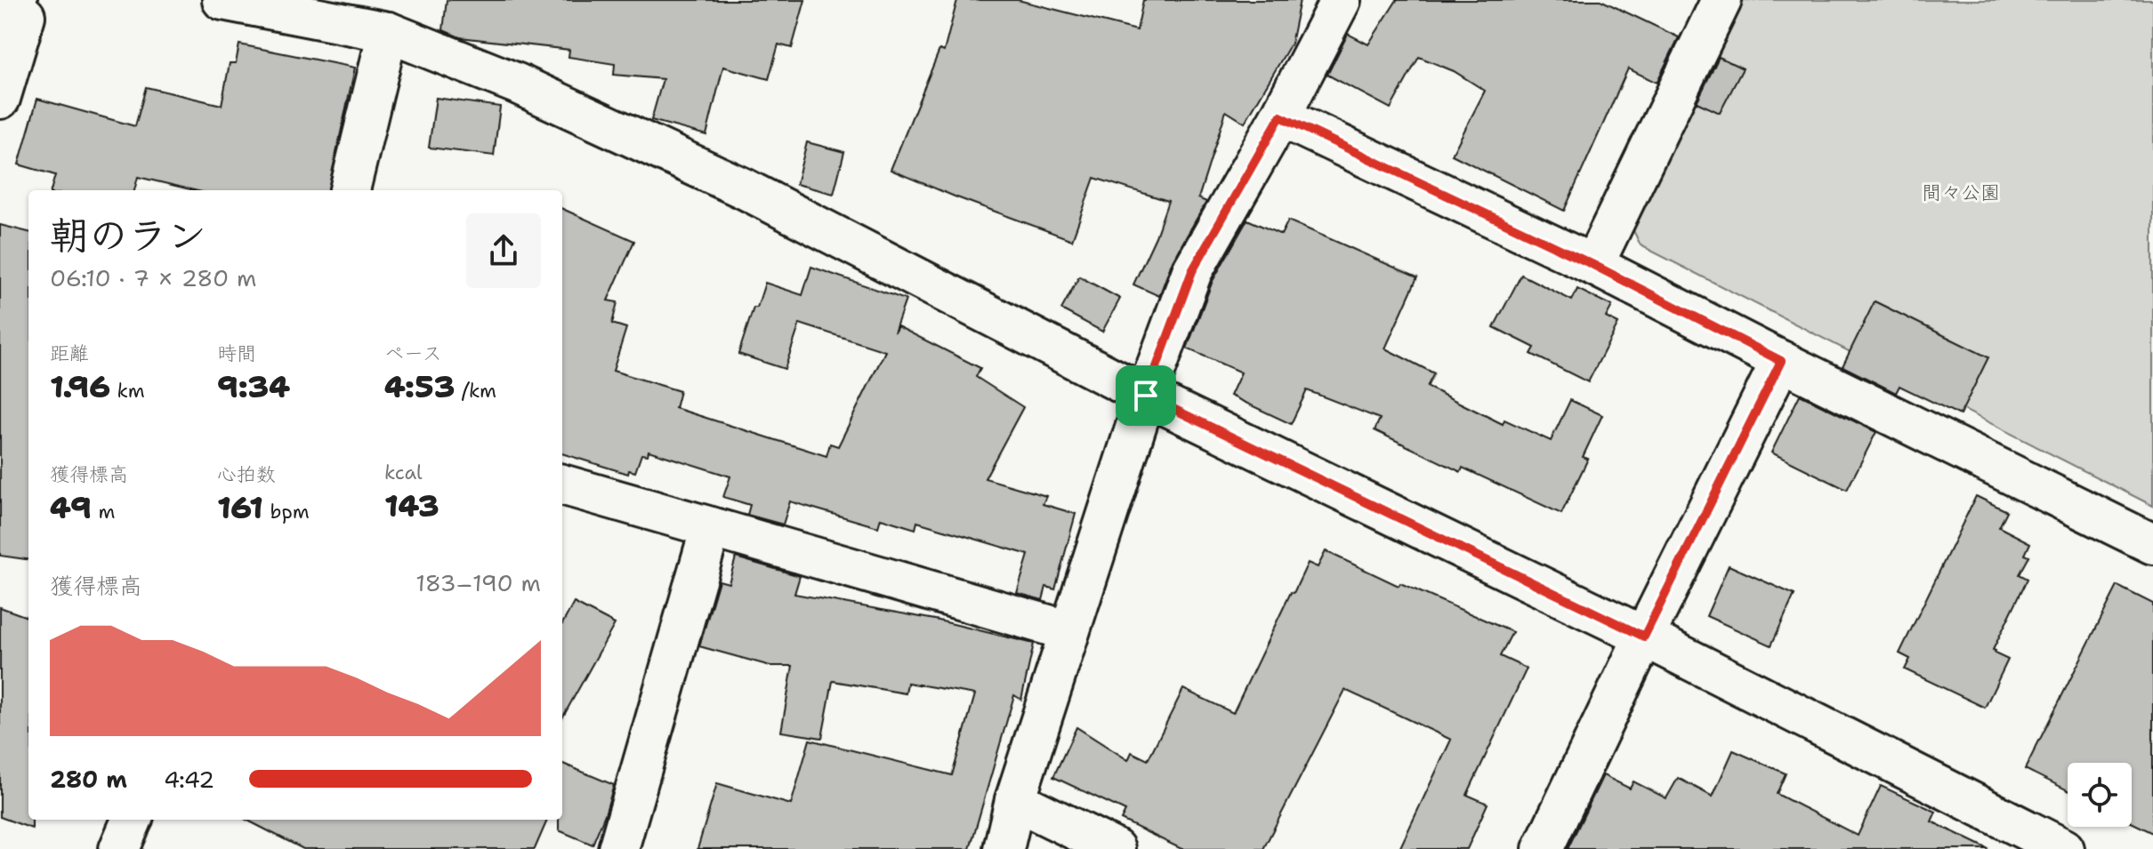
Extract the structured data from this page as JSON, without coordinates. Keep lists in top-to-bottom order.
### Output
{
  "parks": ["間々公園"],
  "page": {
    "heading": ["朝のラン", "06:10 · 7 × 280 m"],
    "stats": [
      ["距離", "1.96 km"],
      ["時間", "9:34"],
      ["ペース", "4:53 /km"],
      ["獲得標高", "49 m"],
      ["心拍数", "161 bpm"],
      ["kcal", "143"]
    ],
    "chart": ["獲得標高", "183–190 m"],
    "list": [
      {
        "name": "280 m",
        "note": "4:42"
      }
    ]
  }
}
